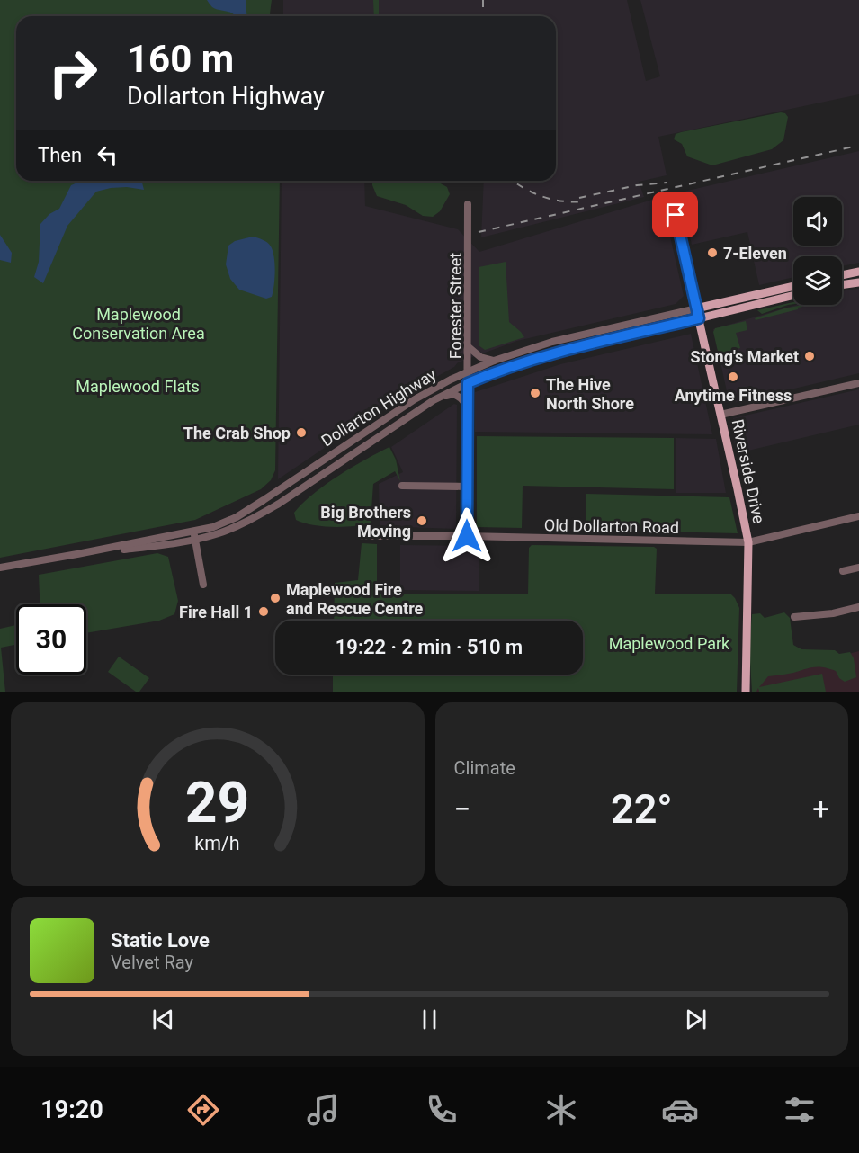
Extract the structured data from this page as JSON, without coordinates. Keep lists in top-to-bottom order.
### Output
{
  "streets": {
    "main road": ["Dollarton Highway", "Riverside Drive"],
    "street": ["Forester Street", "Old Dollarton Road"]
  },
  "crossings": [
    ["Forester Street", "Dollarton Highway"],
    ["Forester Street", "Old Dollarton Road"],
    ["Dollarton Highway", "Riverside Drive"],
    ["Riverside Drive", "Old Dollarton Road"]
  ],
  "parks": ["Maplewood Conservation Area", "Maplewood Flats", "Maplewood Park"],
  "places": [
    "7-Eleven",
    "Stong's Market",
    "Anytime Fitness",
    "The Hive North Shore",
    "The Crab Shop",
    "Big Brothers Moving",
    "Maplewood Fire and Rescue Centre",
    "Fire Hall 1"
  ],
  "page": {
    "turn": ["160 m", "Dollarton Highway"],
    "then": "Then",
    "limit": "30",
    "trip": "19:22 · 2 min · 510 m",
    "tile": "Climate",
    "heat": ["−", "22°", "+"],
    "song": ["Static Love", "Velvet Ray"],
    "tabs": "19:20",
    "gauge": ["29", "km/h"]
  }
}
